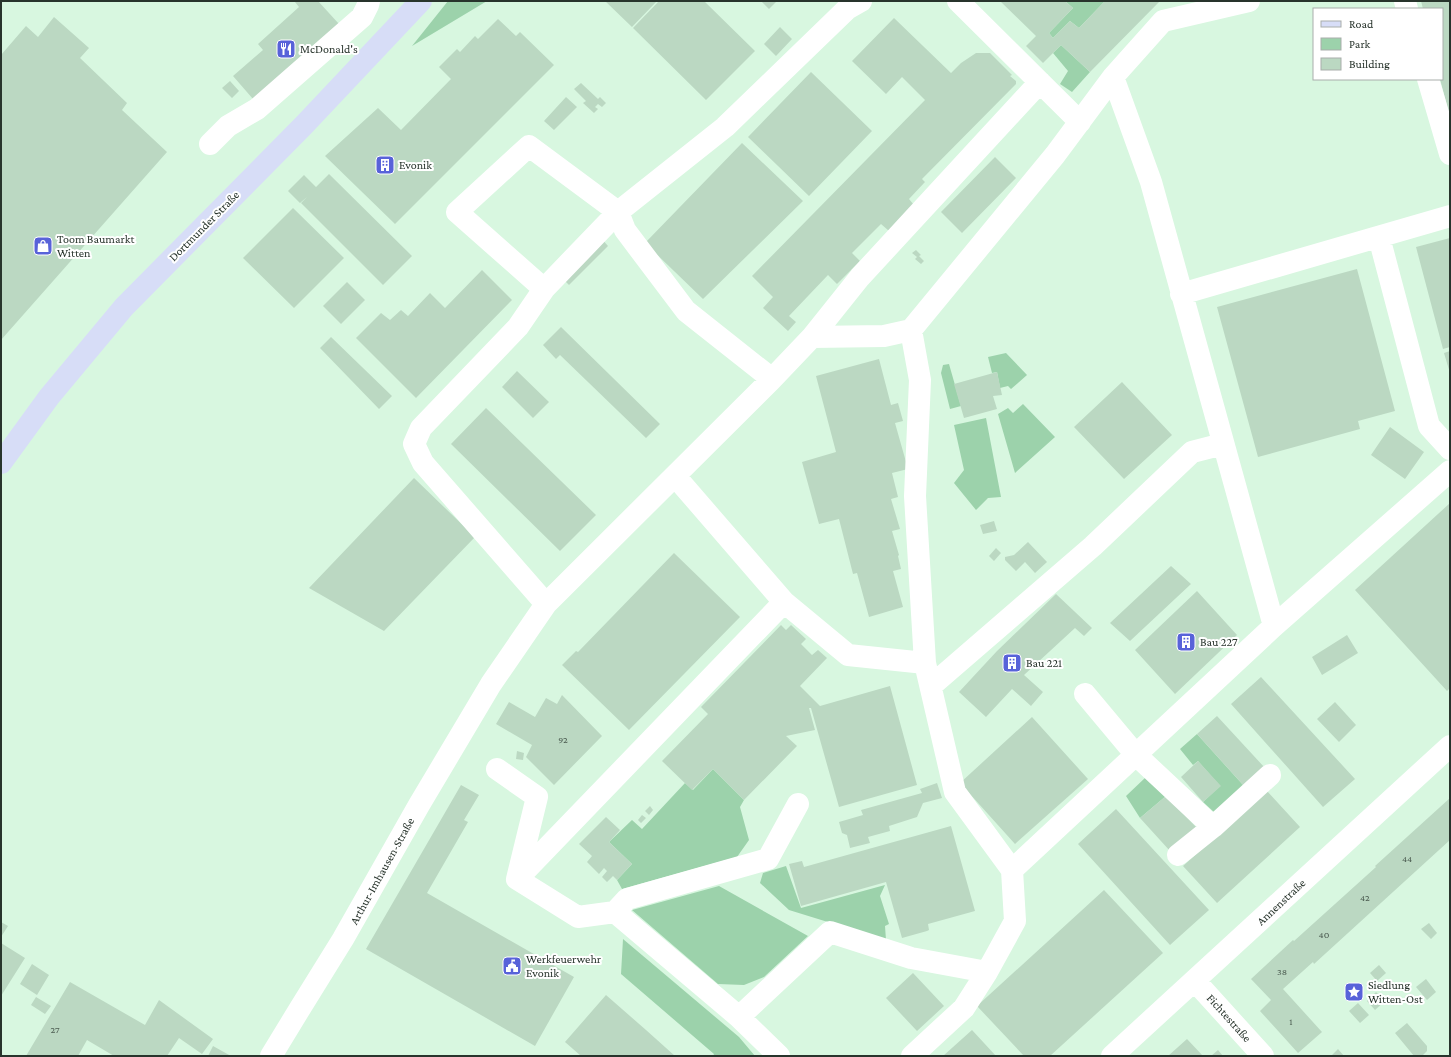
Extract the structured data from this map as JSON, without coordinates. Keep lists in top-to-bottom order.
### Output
{
  "streets": {
    "main road": ["Dortmunder Straße"],
    "street": ["Arthur-Imhausen-Straße", "Annenstraße", "Fichtestraße"]
  },
  "crossings": [
    ["Annenstraße", "Fichtestraße"]
  ],
  "places": {
    "restaurant": ["McDonald's"],
    "building": ["Evonik", "Bau 227", "Bau 221"],
    "shop": ["Toom Baumarkt Witten"],
    "public building": ["Werkfeuerwehr Evonik"],
    "place": ["Siedlung Witten-Ost"]
  },
  "house_numbers": [
    "92",
    "44",
    "42",
    "40",
    "38",
    "1",
    "27"
  ],
  "legend": ["Road", "Park", "Building"]
}
